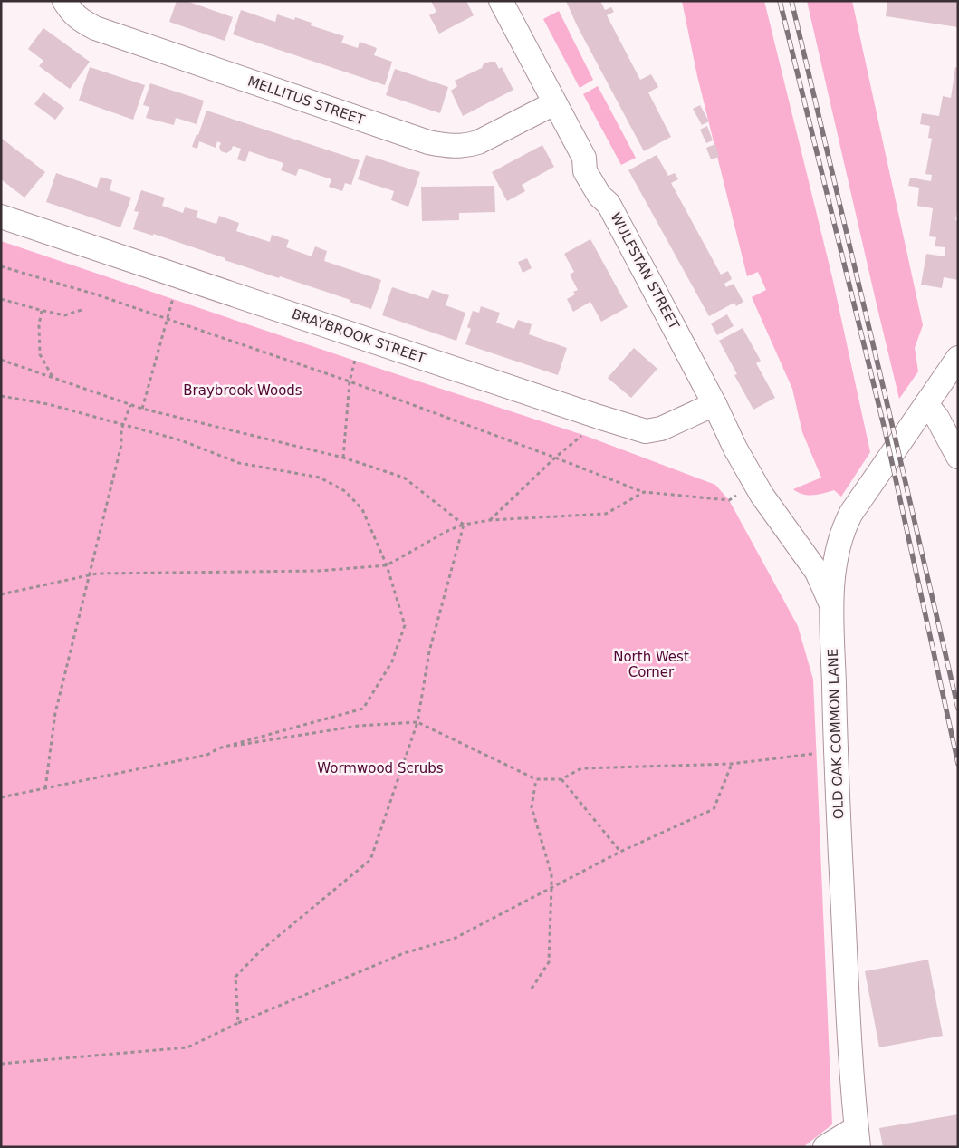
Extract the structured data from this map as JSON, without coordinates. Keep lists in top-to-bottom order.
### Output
{
  "streets": {
    "street": [
      "MELLITUS STREET",
      "WULFSTAN STREET",
      "BRAYBROOK STREET",
      "OLD OAK COMMON LANE"
    ]
  },
  "crossings": [
    ["MELLITUS STREET", "WULFSTAN STREET"],
    ["WULFSTAN STREET", "BRAYBROOK STREET"],
    ["WULFSTAN STREET", "OLD OAK COMMON LANE"]
  ],
  "parks": ["Braybrook Woods", "North West Corner", "Wormwood Scrubs"]
}
